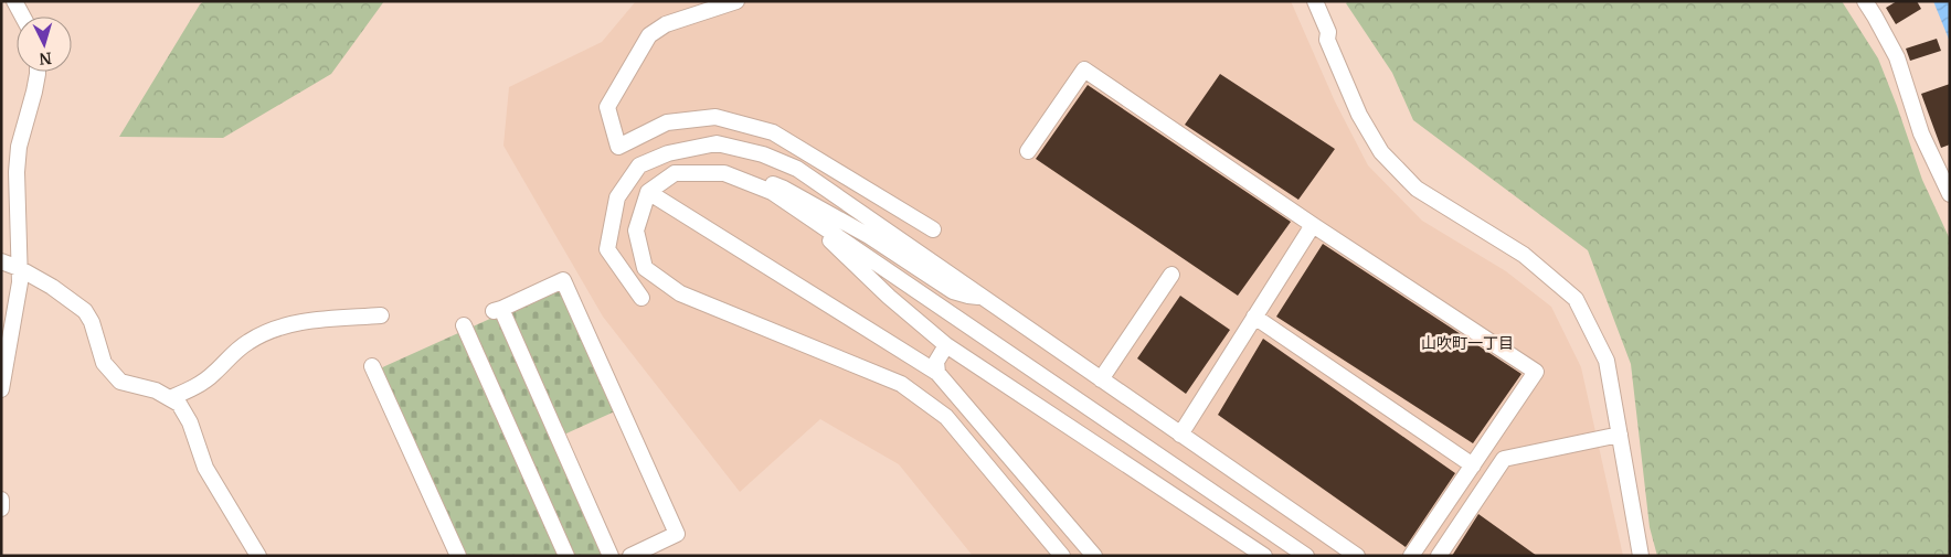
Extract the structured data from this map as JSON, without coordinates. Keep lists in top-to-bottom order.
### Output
{
  "districts": ["山吹町一丁目"],
  "north": "bottom"
}
